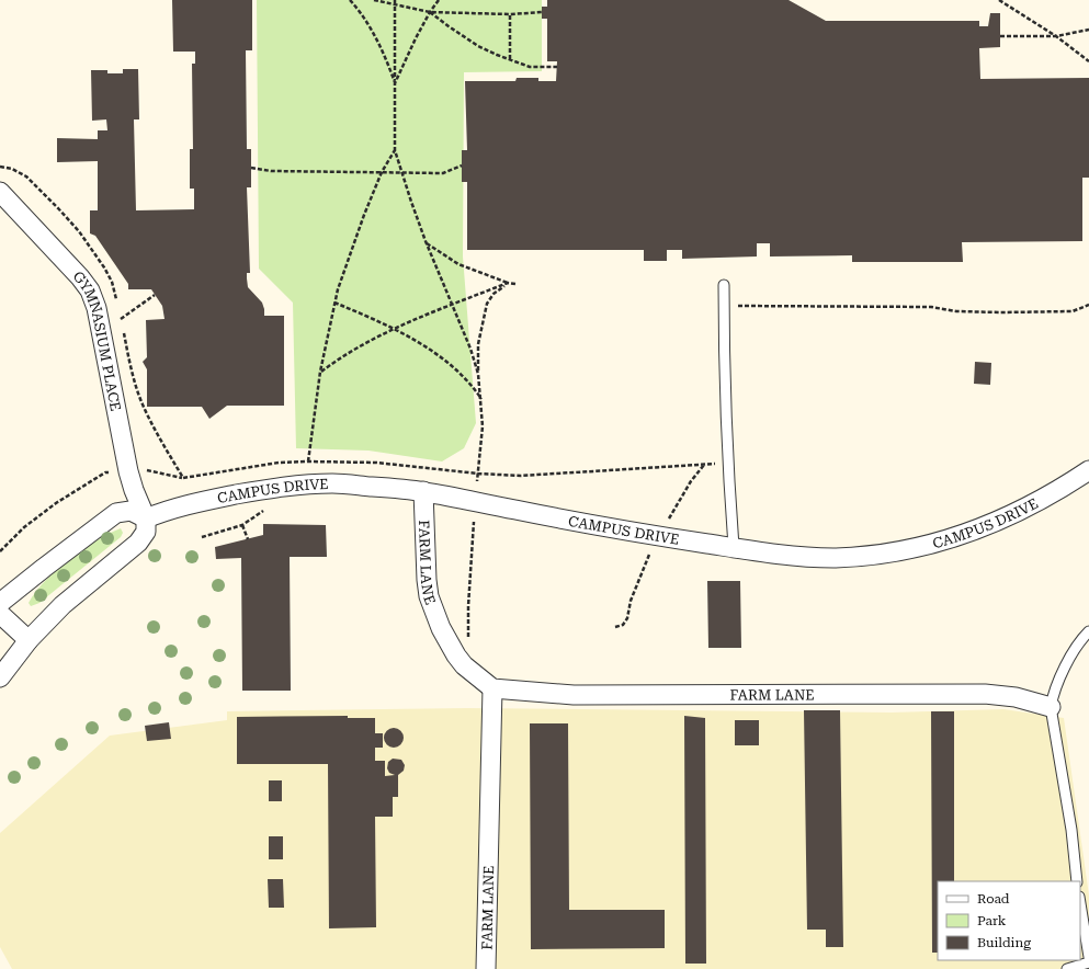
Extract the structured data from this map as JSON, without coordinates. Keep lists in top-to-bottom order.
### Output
{
  "streets": {
    "street": ["GYMNASIUM PLACE", "CAMPUS DRIVE", "FARM LANE"]
  },
  "crossings": [
    ["GYMNASIUM PLACE", "CAMPUS DRIVE"],
    ["CAMPUS DRIVE", "FARM LANE"]
  ],
  "legend": ["Road", "Park", "Building"]
}
